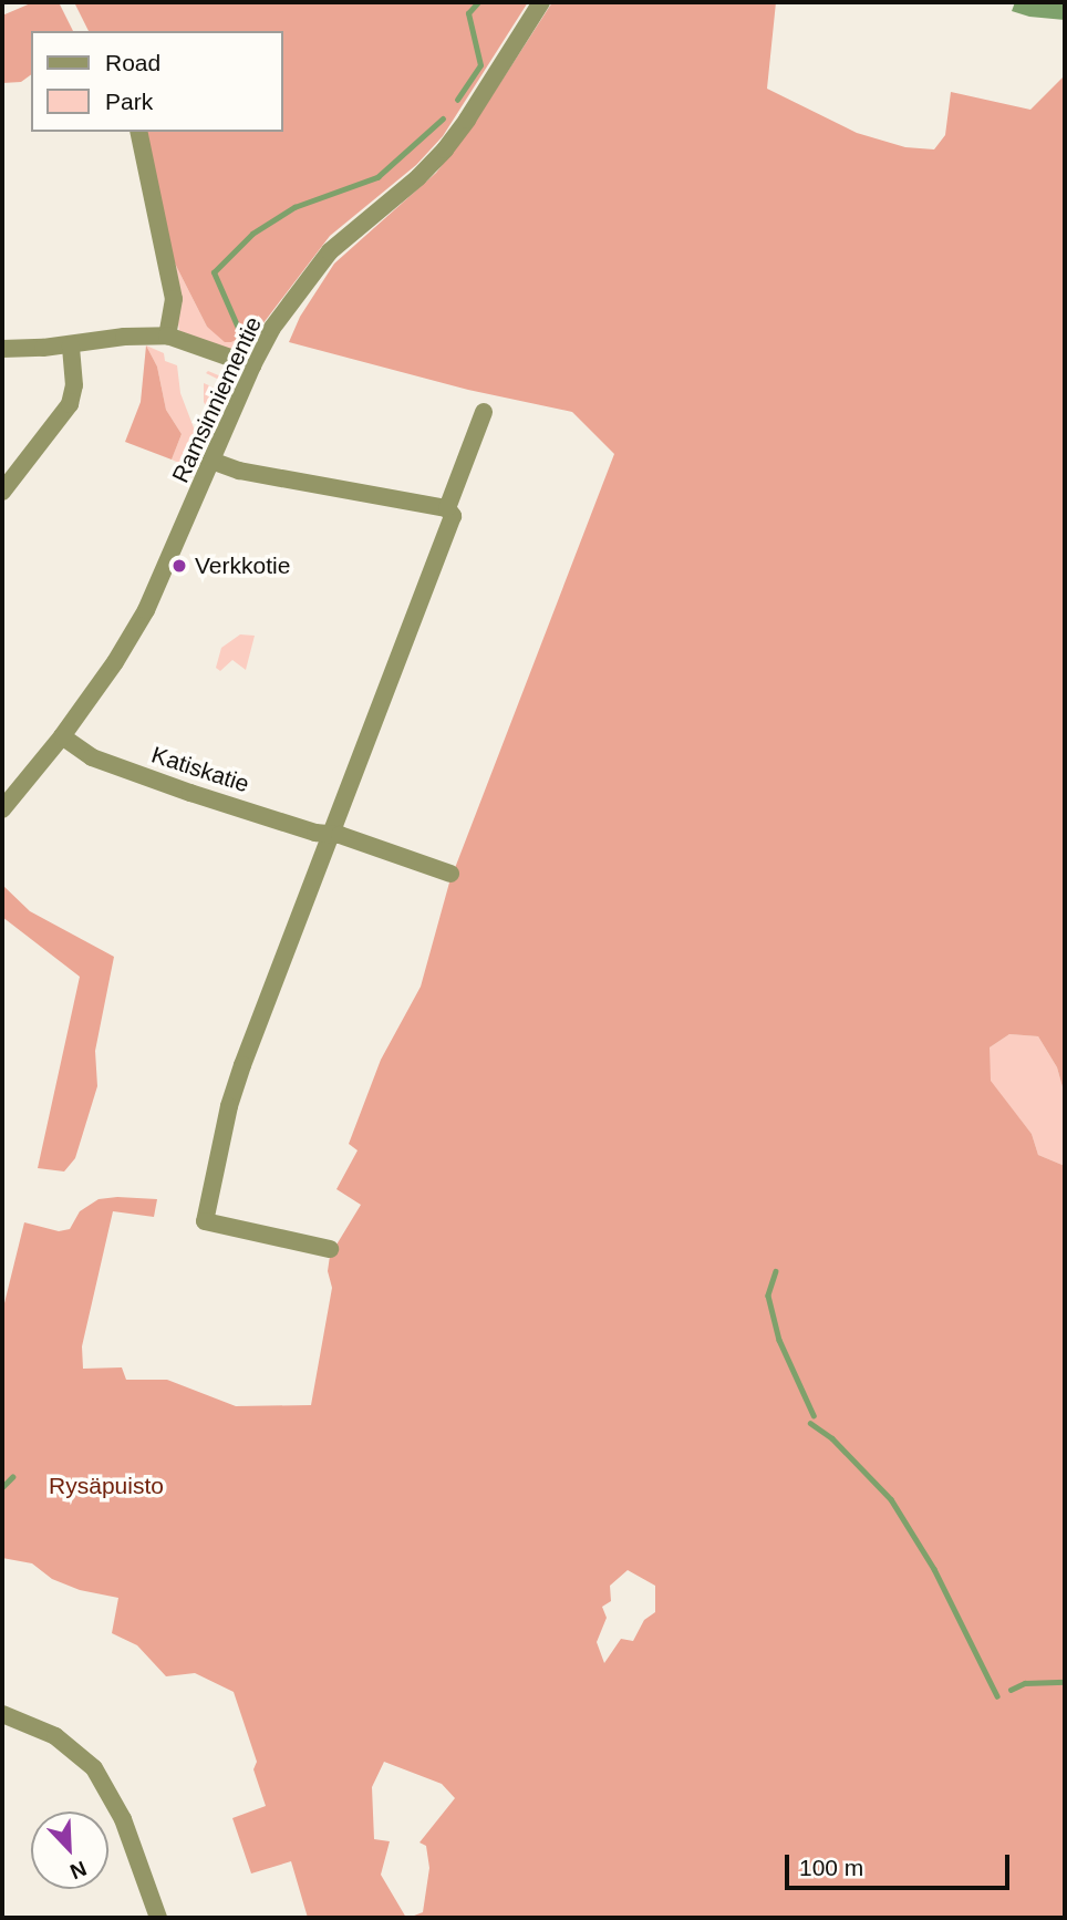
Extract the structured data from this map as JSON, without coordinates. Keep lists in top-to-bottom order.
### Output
{
  "streets": {
    "street": ["Ramsinniementie", "Katiskatie"]
  },
  "crossings": [
    ["Ramsinniementie", "Katiskatie"]
  ],
  "parks": ["Rysäpuisto"],
  "places": ["Verkkotie"],
  "legend": ["Road", "Park"],
  "scale_bar": "100 m",
  "north": "bottom right"
}
